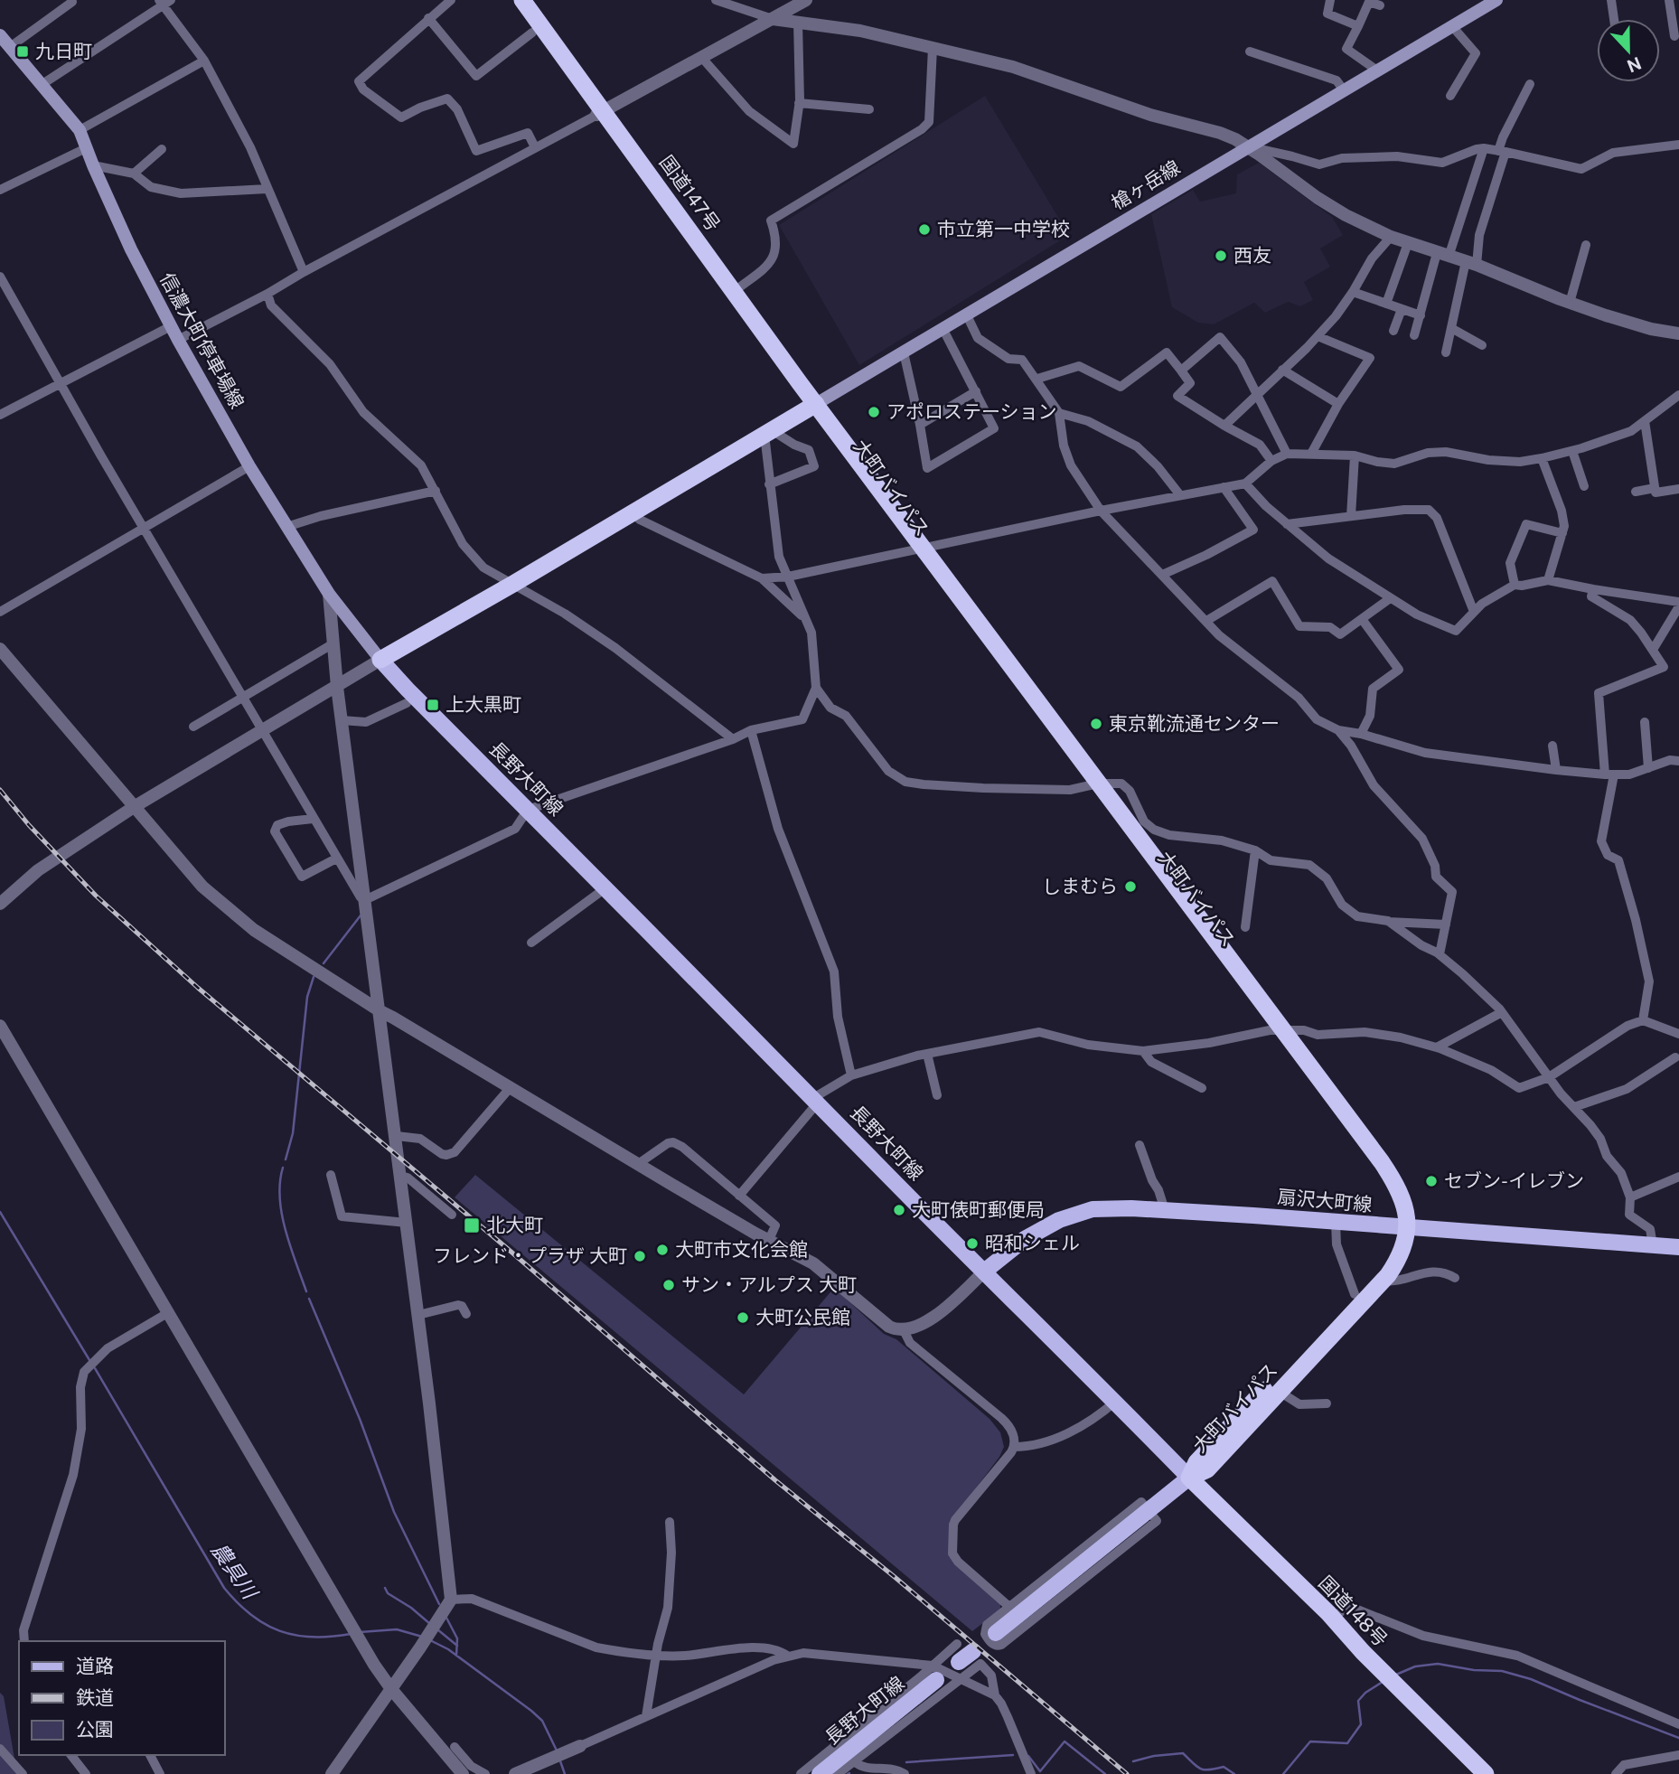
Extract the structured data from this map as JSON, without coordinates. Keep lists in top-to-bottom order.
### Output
{
  "streets": {
    "highway": ["国道147号", "大町バイパス", "国道148号"],
    "main road": [
      "槍ヶ岳線",
      "信濃大町停車場線",
      "長野大町線",
      "扇沢大町線"
    ]
  },
  "crossings": [
    ["槍ヶ岳線", "国道147号"],
    ["槍ヶ岳線", "大町バイパス"],
    ["国道147号", "大町バイパス"],
    ["信濃大町停車場線", "長野大町線"],
    ["大町バイパス", "長野大町線"],
    ["大町バイパス", "扇沢大町線"],
    ["大町バイパス", "国道148号"],
    ["長野大町線", "扇沢大町線"],
    ["長野大町線", "国道148号"]
  ],
  "water": ["農具川"],
  "places": {
    "transit": ["九日町", "上大黒町", "北大町"],
    "other": [
      "市立第一中学校",
      "西友",
      "アポロステーション",
      "東京靴流通センター",
      "しまむら",
      "セブン-イレブン",
      "大町俵町郵便局",
      "昭和シェル",
      "大町市文化会館",
      "フレンド・プラザ 大町",
      "サン・アルプス 大町",
      "大町公民館"
    ]
  },
  "legend": ["道路", "鉄道", "公園"],
  "north": "bottom"
}
